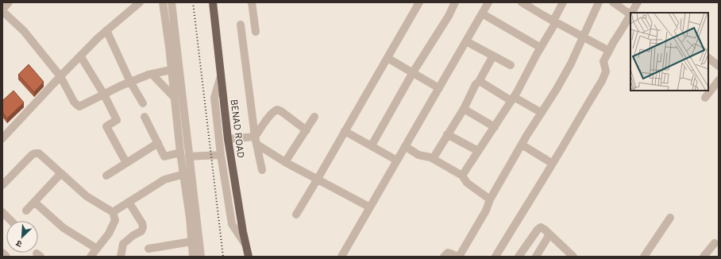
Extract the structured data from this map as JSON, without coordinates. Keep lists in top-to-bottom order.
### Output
{
  "streets": {
    "main road": ["BENAD ROAD"]
  },
  "north": "bottom left"
}
